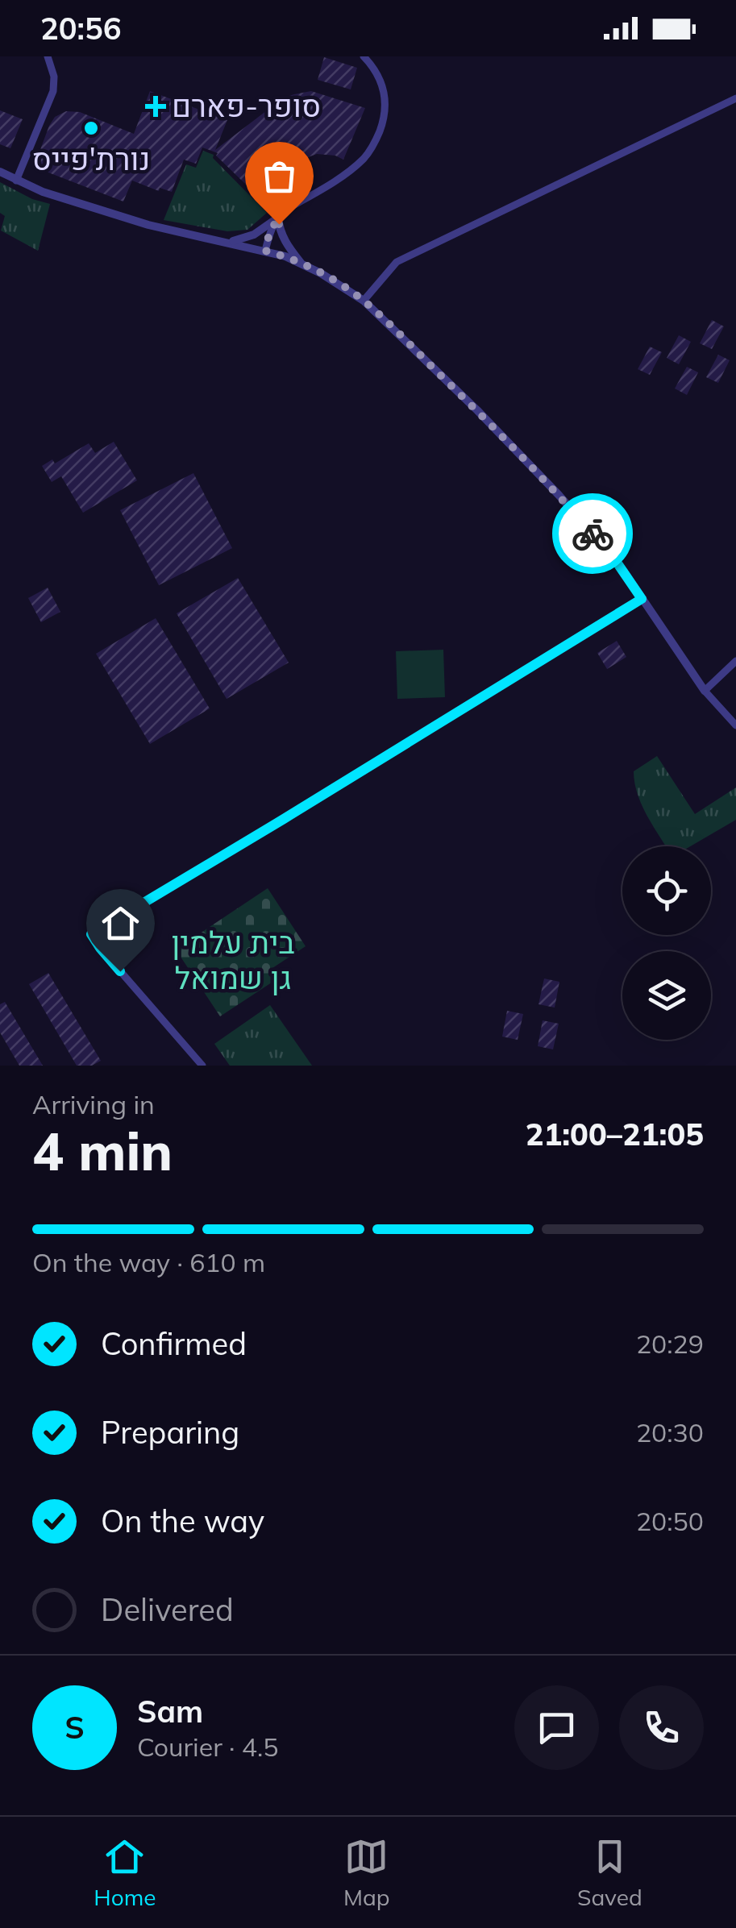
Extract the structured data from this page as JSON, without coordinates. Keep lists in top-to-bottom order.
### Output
{
  "parks": ["בית עלמין גן שמואל"],
  "places": {
    "health": ["סופר-פארם"],
    "other": ["נורת'פייס"]
  },
  "page": {
    "status": "20:56",
    "heading": ["4 min", "Arriving in", "21:00–21:05"],
    "panel": ["Sam", "Courier · 4.5"],
    "bar": "On the way · 610 m",
    "list": [
      ["Confirmed", "20:29"],
      ["Preparing", "20:30"],
      ["On the way", "20:50"],
      "Delivered"
    ],
    "round": "S",
    "tabs": ["Home", "Map", "Saved"]
  }
}
